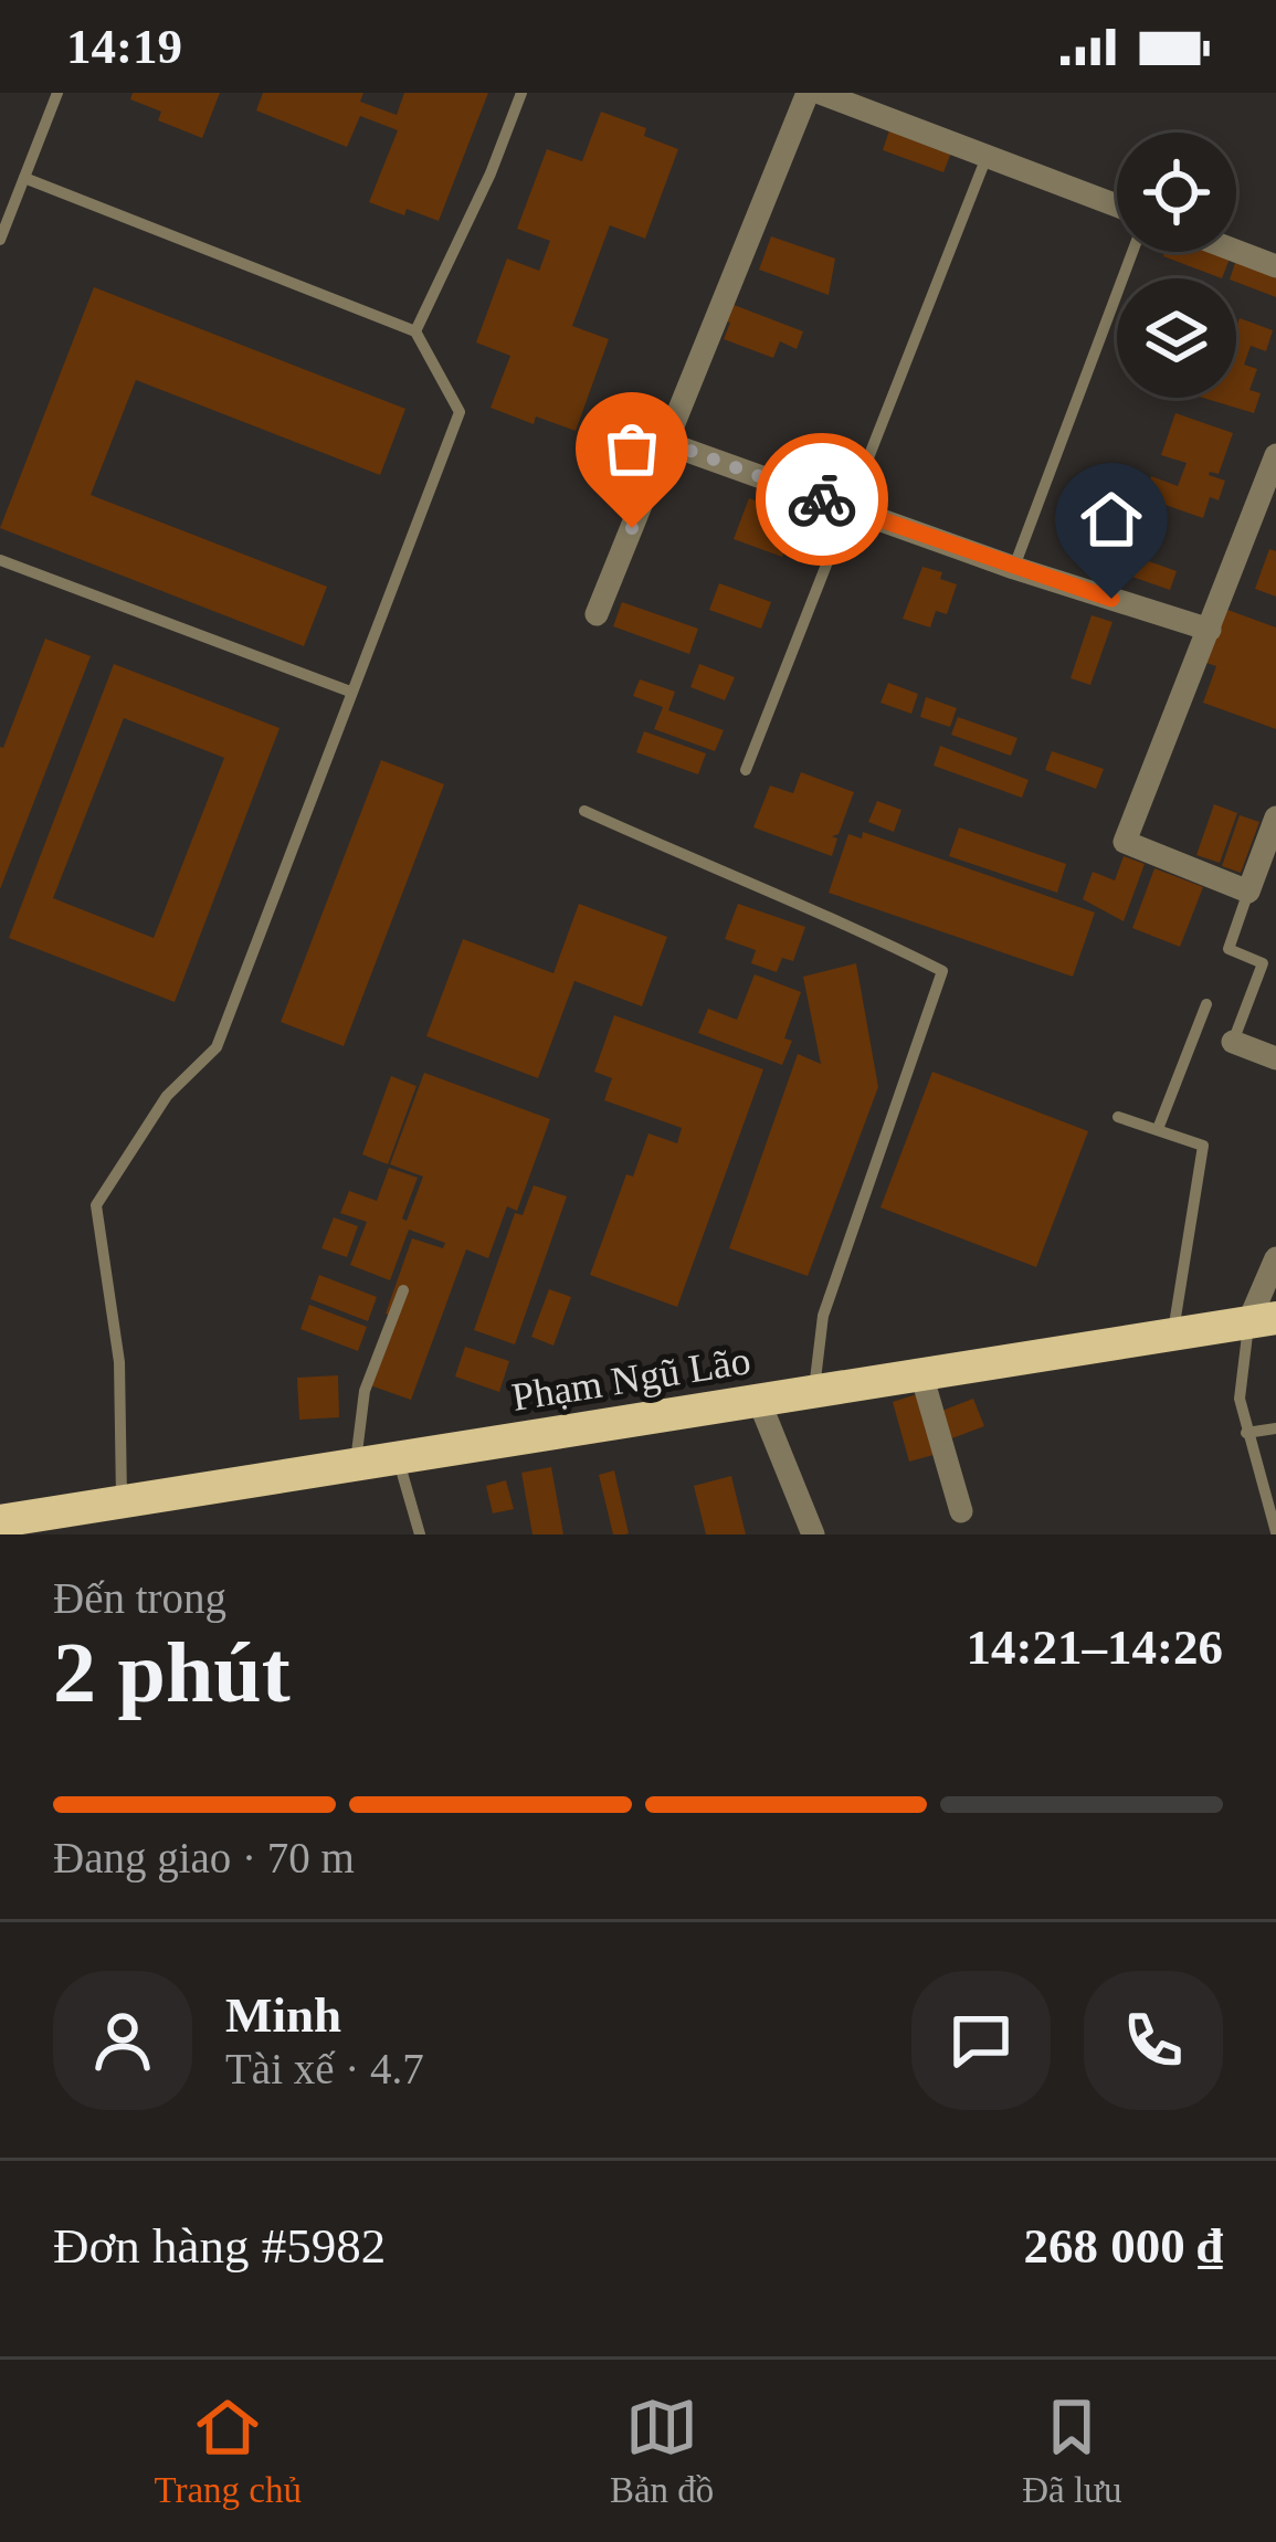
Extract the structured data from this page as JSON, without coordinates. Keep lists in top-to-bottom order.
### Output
{
  "streets": {
    "main road": ["Phạm Ngũ Lão"]
  },
  "page": {
    "status": "14:19",
    "heading": ["2 phút", "Đến trong", "14:21–14:26"],
    "panel": [
      "Minh",
      "Tài xế · 4.7",
      "Đơn hàng #5982",
      "268 000 ₫"
    ],
    "bar": "Đang giao · 70 m",
    "tabs": ["Trang chủ", "Bản đồ", "Đã lưu"]
  }
}
